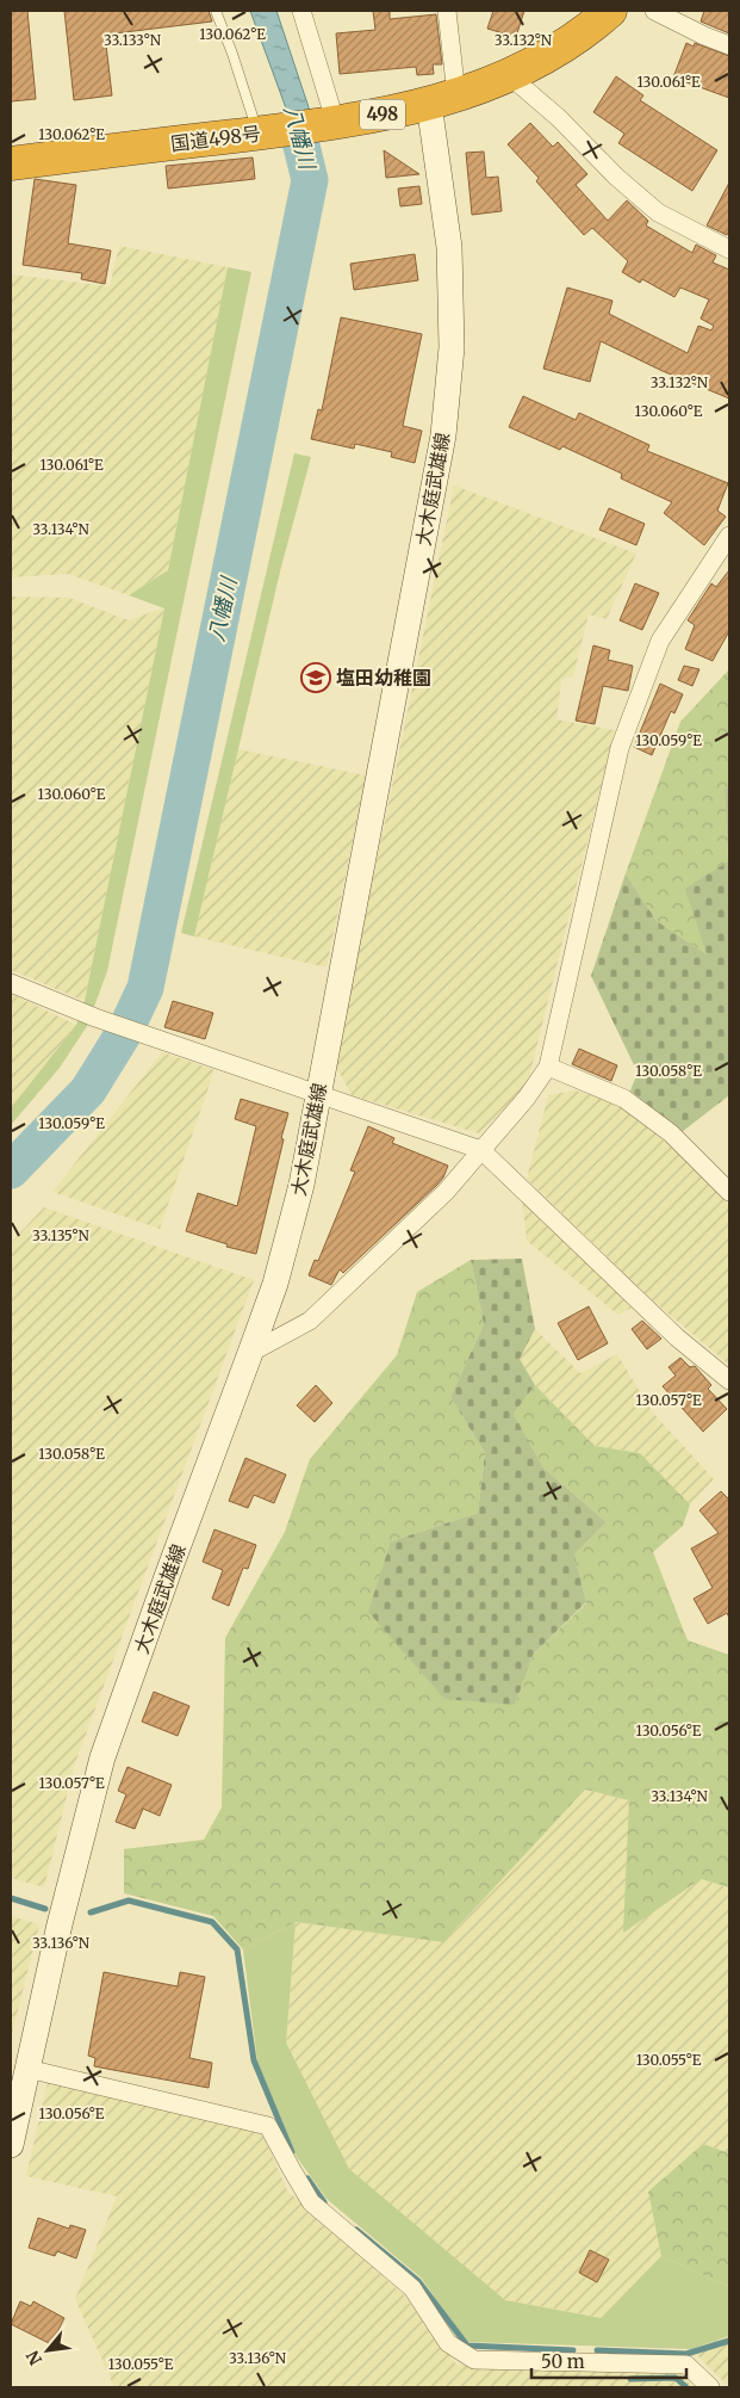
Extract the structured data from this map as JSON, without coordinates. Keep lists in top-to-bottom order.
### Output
{
  "streets": {
    "highway": ["498", "国道498号"],
    "main road": ["大木庭武雄線"]
  },
  "crossings": [
    ["国道498号", "大木庭武雄線"]
  ],
  "water": ["八幡川"],
  "places": {
    "school or university": ["塩田幼稚園"]
  },
  "scale_bar": "50 m",
  "north": "bottom left",
  "coordinates": [
    "130.062°E",
    "33.133°N",
    "33.132°N",
    "130.061°E",
    "130.060°E",
    "33.134°N",
    "130.059°E",
    "130.058°E",
    "33.135°N",
    "130.057°E",
    "130.056°E",
    "33.136°N",
    "130.055°E"
  ]
}
